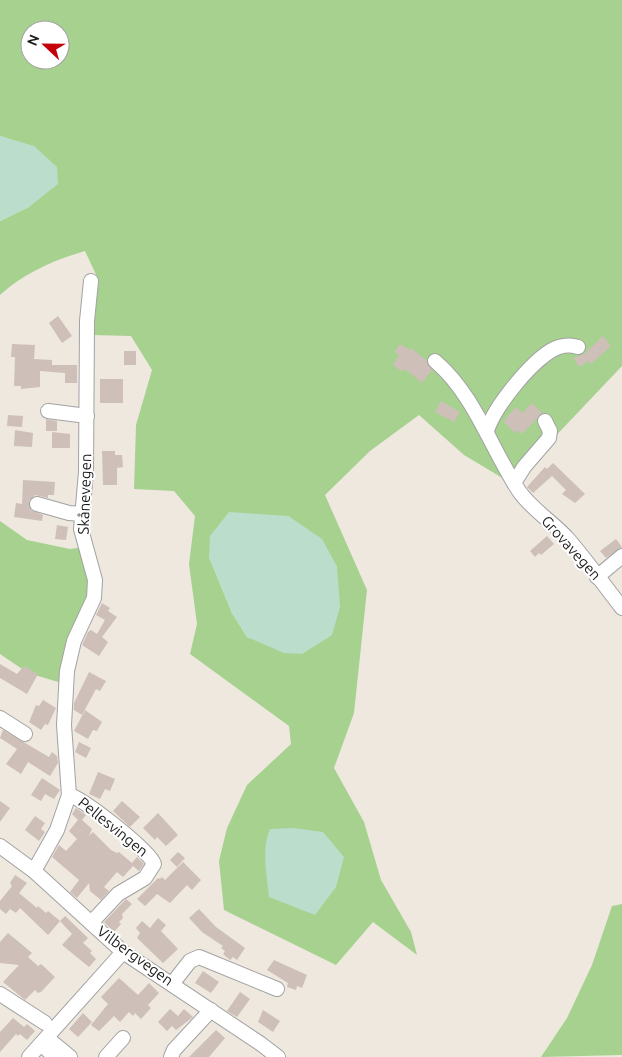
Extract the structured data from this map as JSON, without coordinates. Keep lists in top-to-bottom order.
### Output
{
  "streets": {
    "street": [
      "Skånevegen",
      "Grovavegen",
      "Pellesvingen",
      "Vilbergvegen"
    ]
  },
  "crossings": [
    ["Skånevegen", "Pellesvingen"],
    ["Skånevegen", "Vilbergvegen"],
    ["Pellesvingen", "Vilbergvegen"]
  ],
  "north": "left"
}
